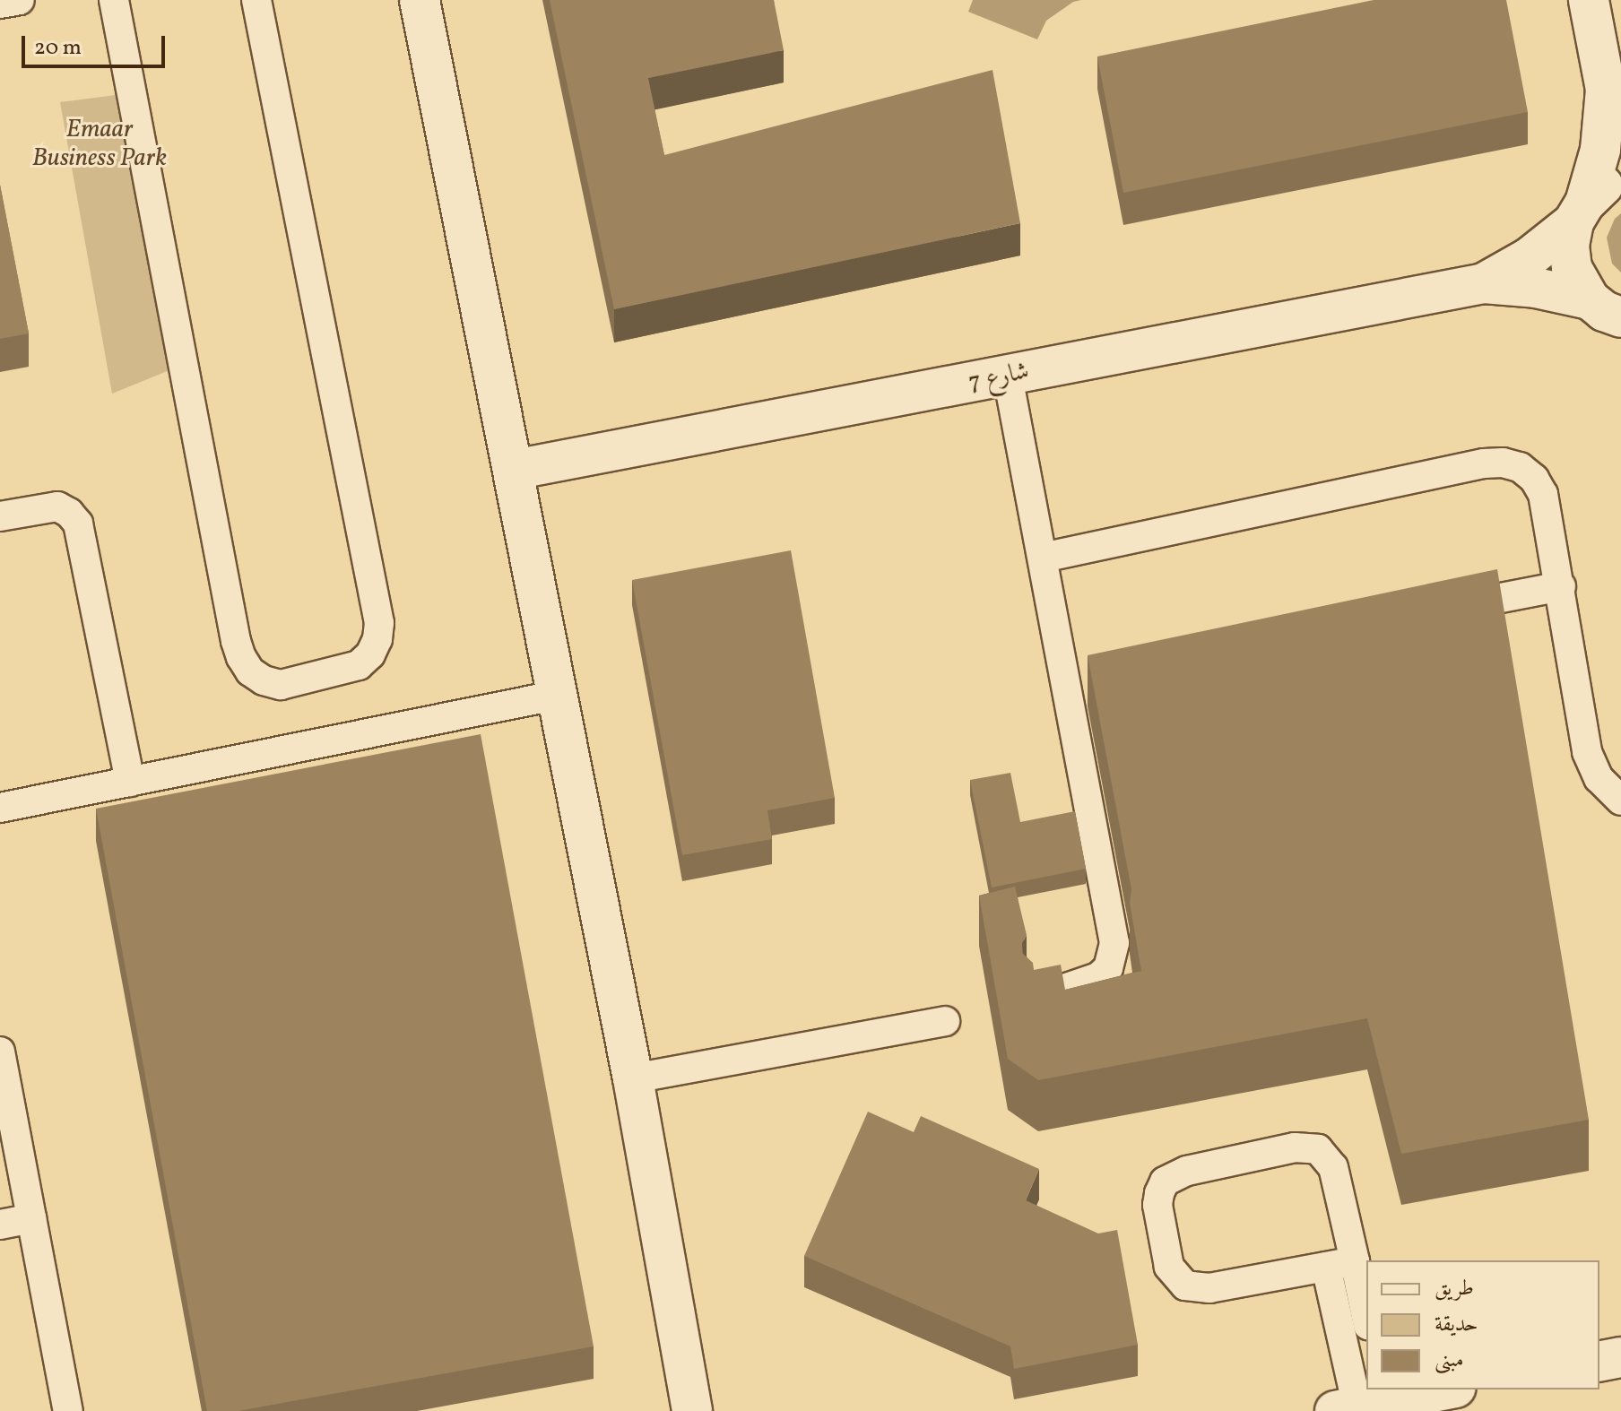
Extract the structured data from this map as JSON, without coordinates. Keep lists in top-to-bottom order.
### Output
{
  "streets": {
    "street": ["شارع 7"]
  },
  "parks": ["Emaar Business Park"],
  "legend": ["طريق", "حديقة", "مبنى"],
  "scale_bar": "20 m"
}
